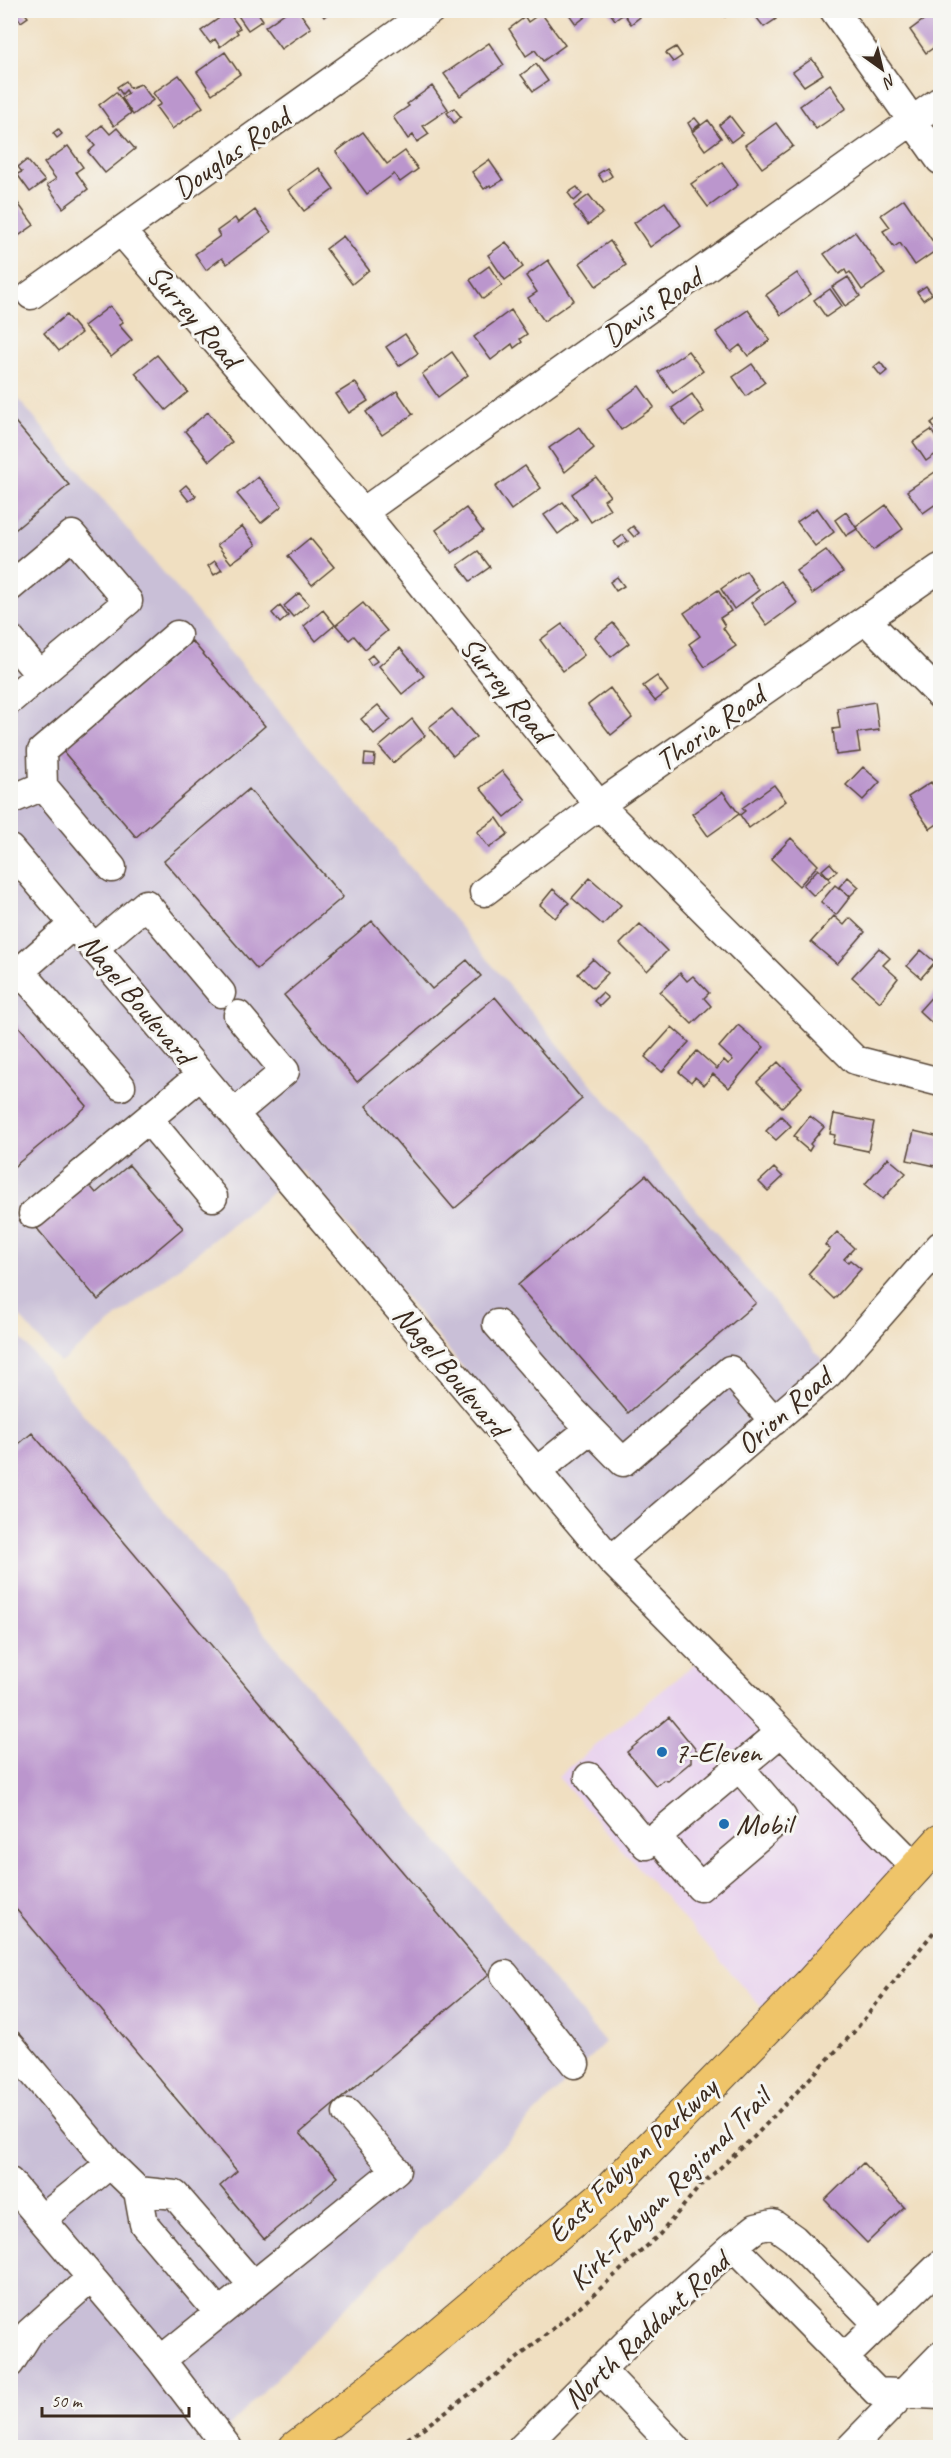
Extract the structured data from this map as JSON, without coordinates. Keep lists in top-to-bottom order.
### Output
{
  "streets": {
    "main road": ["East Fabyan Parkway"],
    "street": [
      "Douglas Road",
      "Davis Road",
      "Surrey Road",
      "Thoria Road",
      "Nagel Boulevard",
      "Orion Road",
      "North Raddant Road"
    ],
    "path": ["Kirk-Fabyan Regional Trail"]
  },
  "crossings": [
    ["Douglas Road", "Surrey Road"],
    ["Davis Road", "Surrey Road"],
    ["Surrey Road", "Thoria Road"],
    ["Nagel Boulevard", "Orion Road"],
    ["Nagel Boulevard", "East Fabyan Parkway"]
  ],
  "places": ["7-Eleven", "Mobil"],
  "scale_bar": "50 m",
  "north": "bottom right"
}
